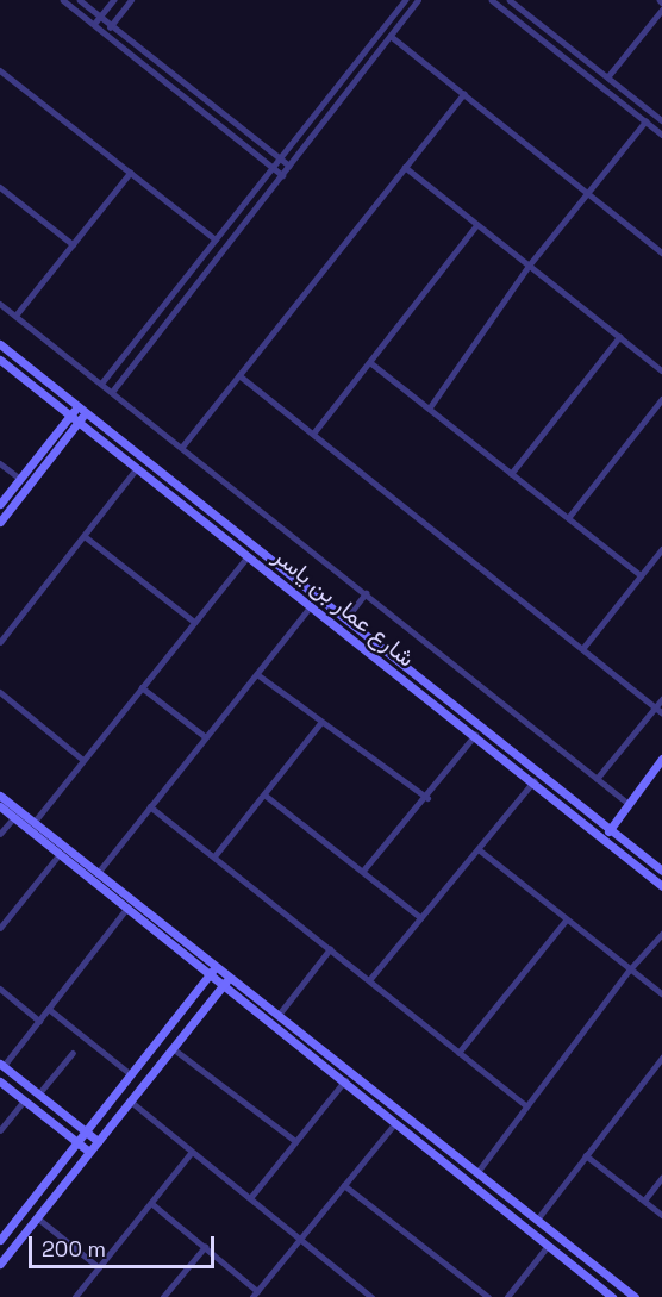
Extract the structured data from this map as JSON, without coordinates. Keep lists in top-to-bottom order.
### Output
{
  "streets": {
    "street": ["شارع عمار بن ياسر"]
  },
  "scale_bar": "200 m"
}
